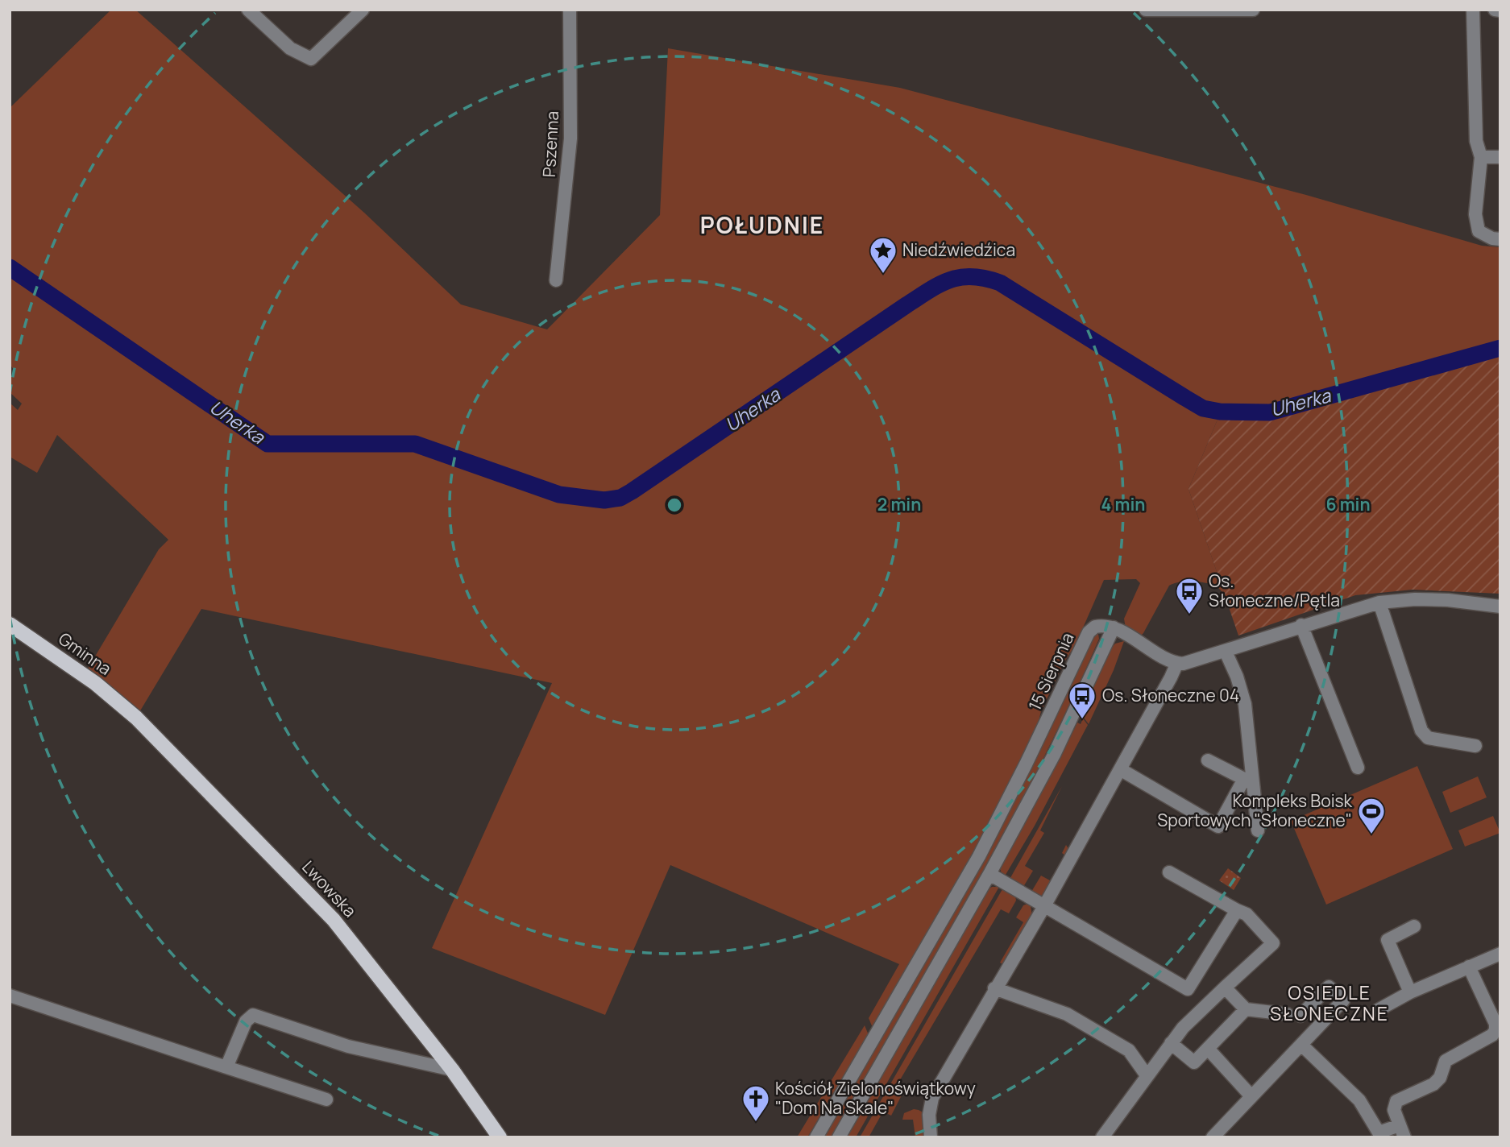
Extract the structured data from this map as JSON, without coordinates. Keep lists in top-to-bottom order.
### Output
{
  "streets": {
    "main road": ["Gminna", "Lwowska"],
    "street": ["Pszenna", "15 Sierpnia"]
  },
  "crossings": [
    ["Gminna", "Lwowska"]
  ],
  "districts": ["POŁUDNIE", "OSIEDLE SŁONECZNE"],
  "water": ["Uherka"],
  "places": {
    "place": ["Niedźwiedźica"],
    "bus stop": ["Os. Słoneczne/Pętla", "Os. Słoneczne 04"],
    "sports": ["Kompleks Boisk Sportowych \"Słoneczne\""],
    "church": ["Kościół Zielonoświątkowy \"Dom Na Skale\""]
  },
  "rings": ["2 min", "4 min", "6 min"]
}
